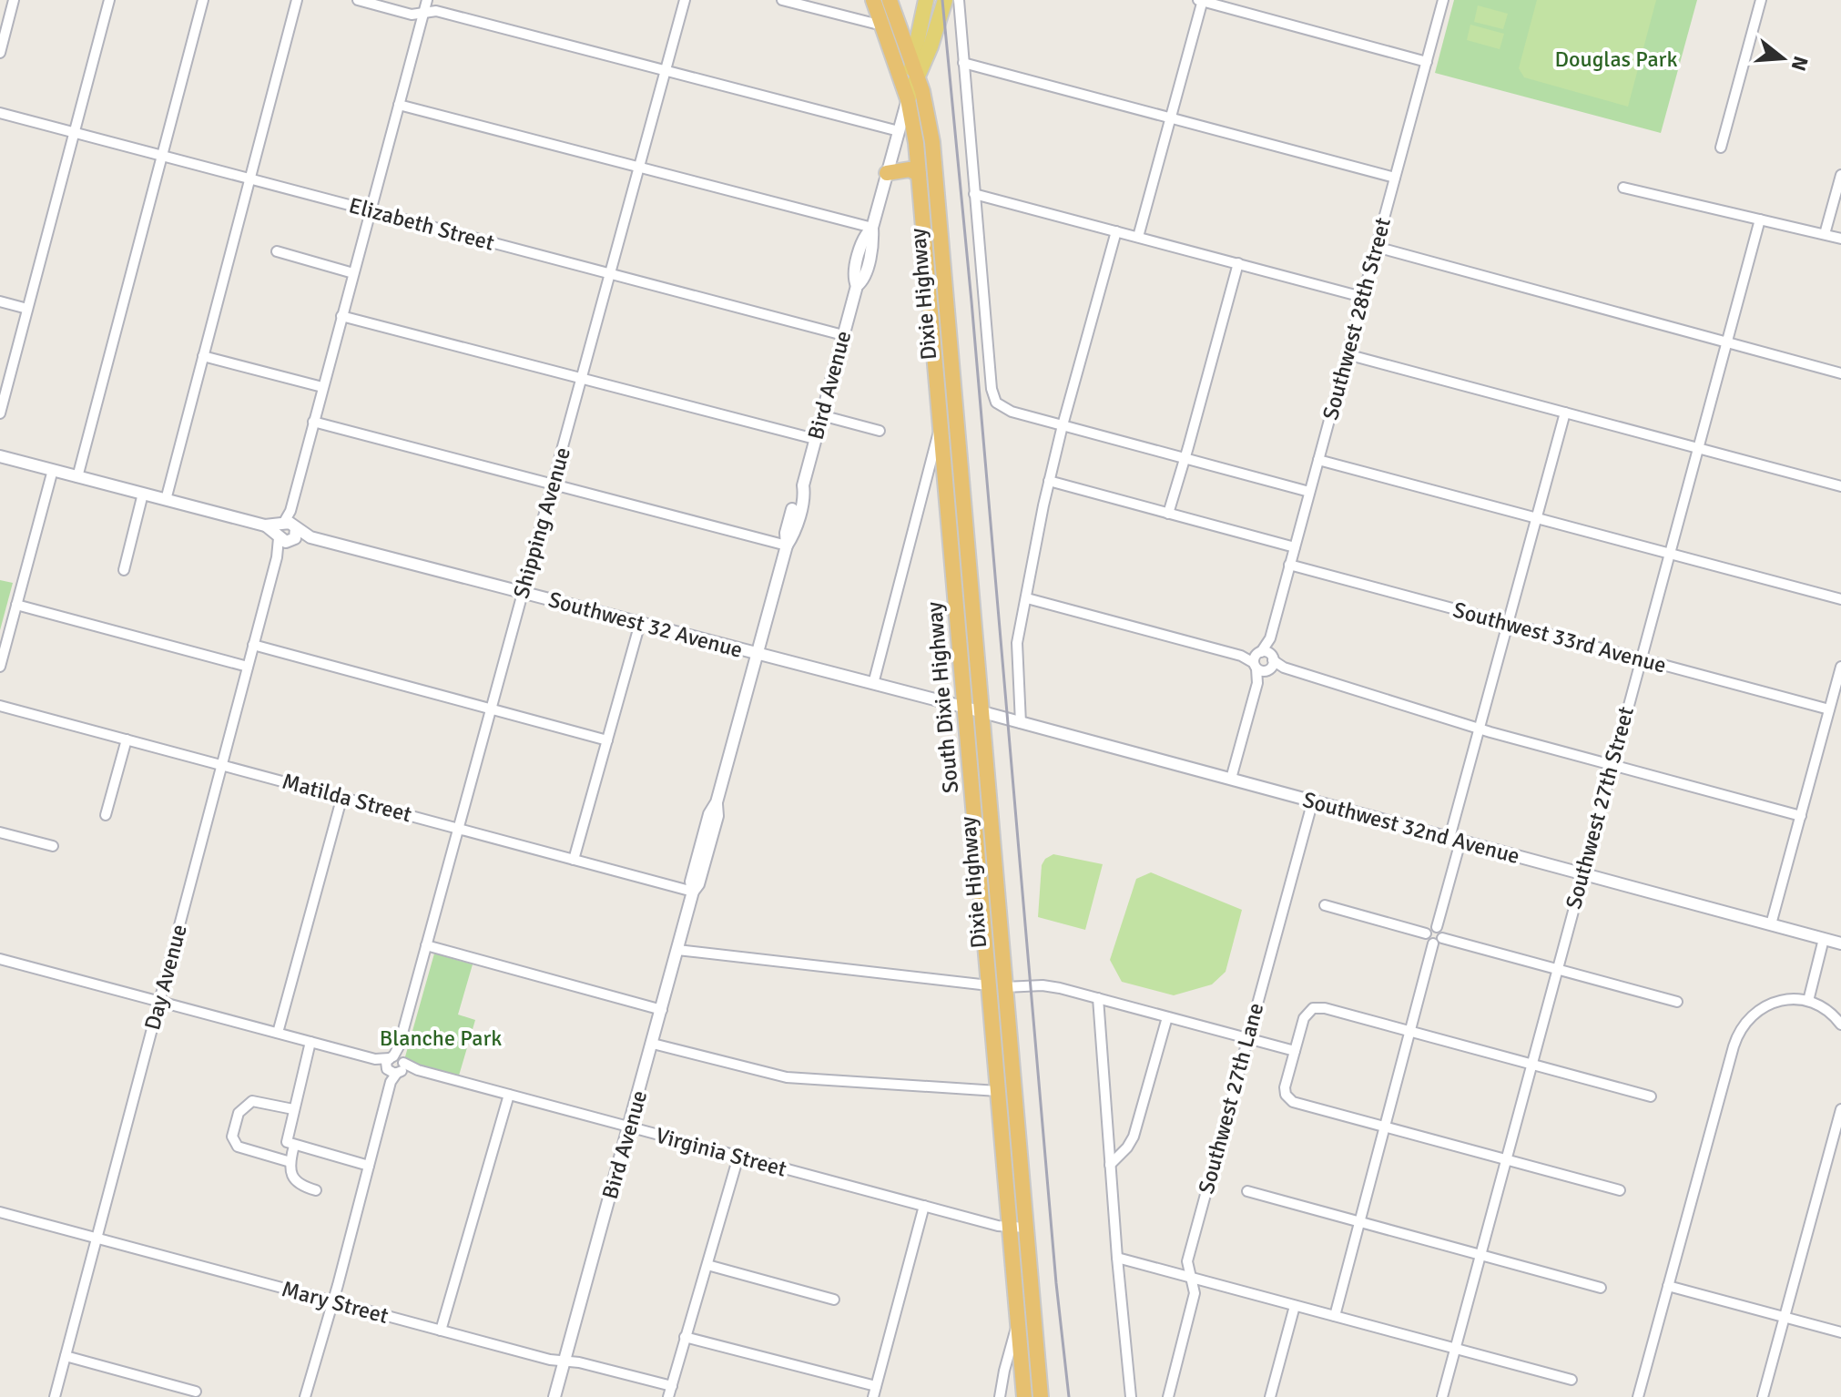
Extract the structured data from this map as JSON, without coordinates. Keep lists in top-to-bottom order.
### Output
{
  "streets": {
    "highway": ["Dixie Highway", "South Dixie Highway"],
    "street": [
      "Elizabeth Street",
      "Southwest 28th Street",
      "Bird Avenue",
      "Shipping Avenue",
      "Southwest 32 Avenue",
      "Southwest 33rd Avenue",
      "Matilda Street",
      "Southwest 27th Street",
      "Southwest 32nd Avenue",
      "Day Avenue",
      "Southwest 27th Lane",
      "Virginia Street",
      "Mary Street"
    ]
  },
  "crossings": [
    ["Elizabeth Street", "Bird Avenue"],
    ["Elizabeth Street", "Shipping Avenue"],
    ["Elizabeth Street", "Day Avenue"],
    ["Dixie Highway", "Southwest 32 Avenue"],
    ["Dixie Highway", "Southwest 32nd Avenue"],
    ["Dixie Highway", "Virginia Street"],
    ["Southwest 28th Street", "Southwest 33rd Avenue"],
    ["Southwest 28th Street", "Southwest 32nd Avenue"],
    ["Bird Avenue", "Southwest 32 Avenue"],
    ["Bird Avenue", "South Dixie Highway"],
    ["Bird Avenue", "Matilda Street"],
    ["Bird Avenue", "Virginia Street"],
    ["Bird Avenue", "Mary Street"],
    ["Shipping Avenue", "Southwest 32 Avenue"],
    ["Shipping Avenue", "Matilda Street"],
    ["Shipping Avenue", "Virginia Street"],
    ["Southwest 32 Avenue", "South Dixie Highway"],
    ["Southwest 32 Avenue", "Southwest 32nd Avenue"],
    ["Southwest 32 Avenue", "Day Avenue"],
    ["Southwest 33rd Avenue", "Southwest 27th Street"],
    ["South Dixie Highway", "Virginia Street"],
    ["Matilda Street", "Day Avenue"],
    ["Southwest 27th Street", "Southwest 32nd Avenue"],
    ["Southwest 32nd Avenue", "Southwest 27th Lane"],
    ["Day Avenue", "Mary Street"]
  ],
  "parks": ["Douglas Park", "Blanche Park"],
  "north": "right"
}
